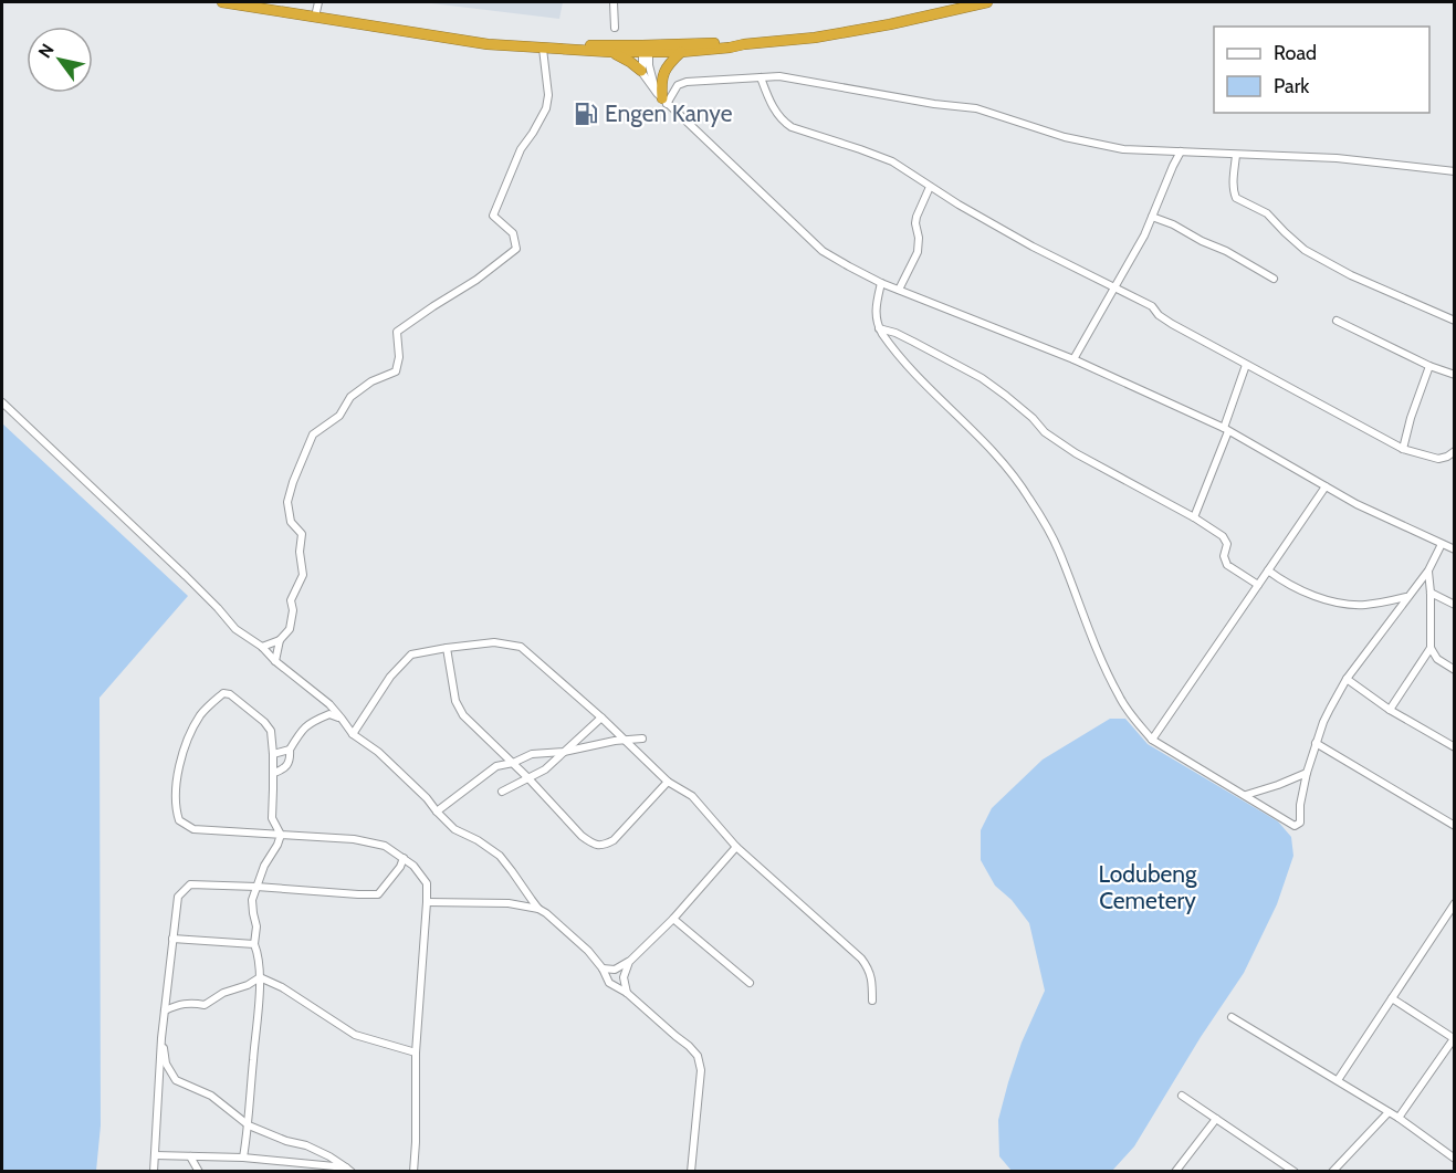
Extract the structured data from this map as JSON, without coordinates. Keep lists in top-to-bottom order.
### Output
{
  "parks": ["Lodubeng Cemetery"],
  "places": {
    "fuel station": ["Engen Kanye"]
  },
  "legend": ["Road", "Park"],
  "north": "top left"
}
